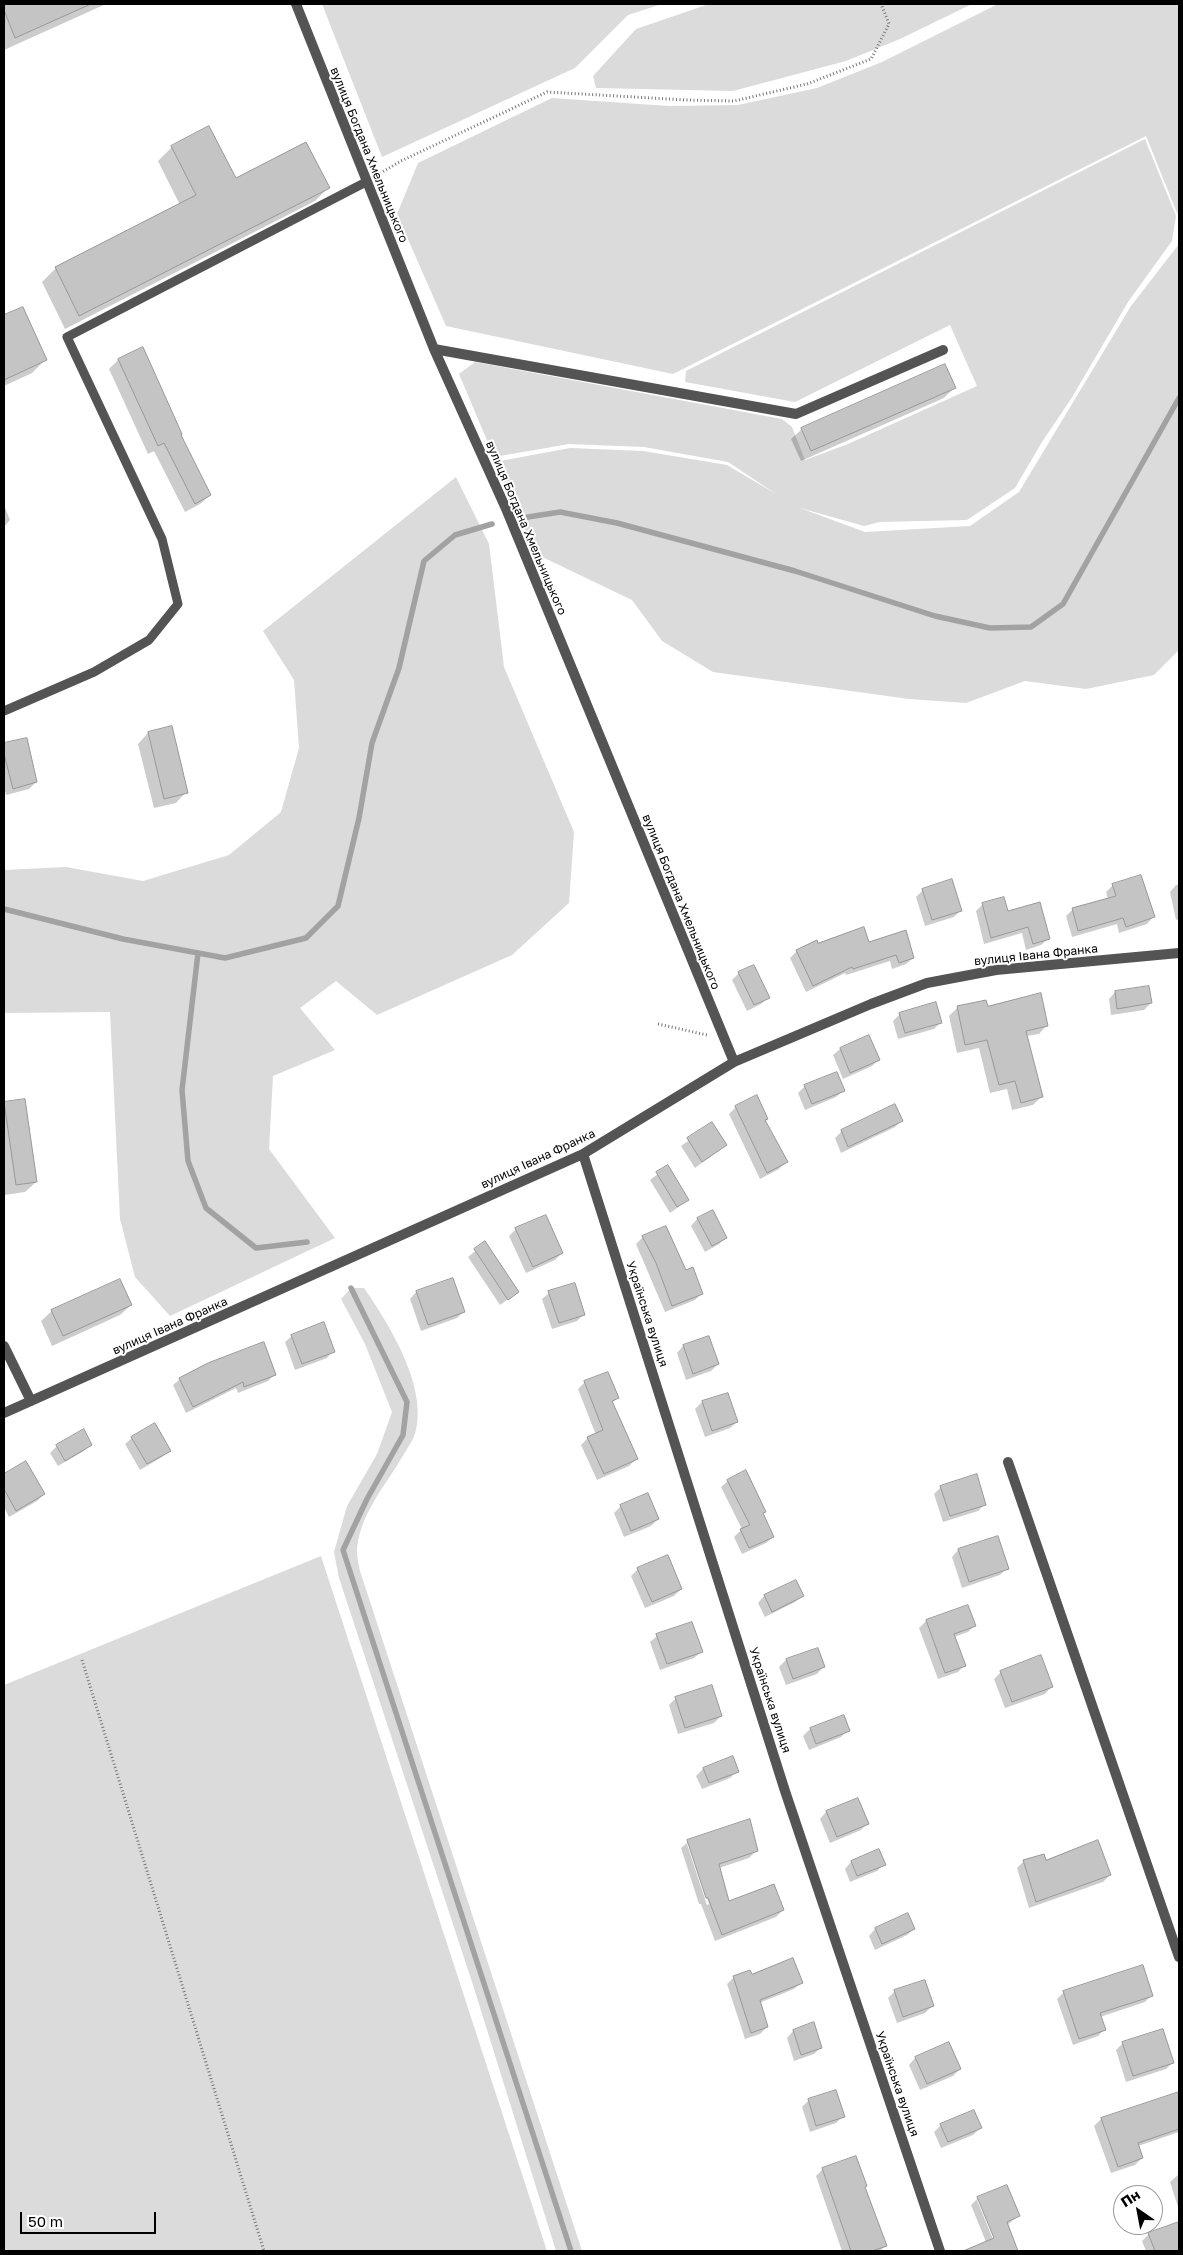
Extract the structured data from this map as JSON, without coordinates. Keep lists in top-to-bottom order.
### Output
{
  "streets": {
    "street": ["вулиця Богдана Хмельницького", "вулиця Івана Франка", "Українська вулиця"]
  },
  "crossings": [
    ["вулиця Богдана Хмельницького", "вулиця Івана Франка"],
    ["вулиця Івана Франка", "Українська вулиця"]
  ],
  "scale_bar": "50 m",
  "north": "top left"
}
